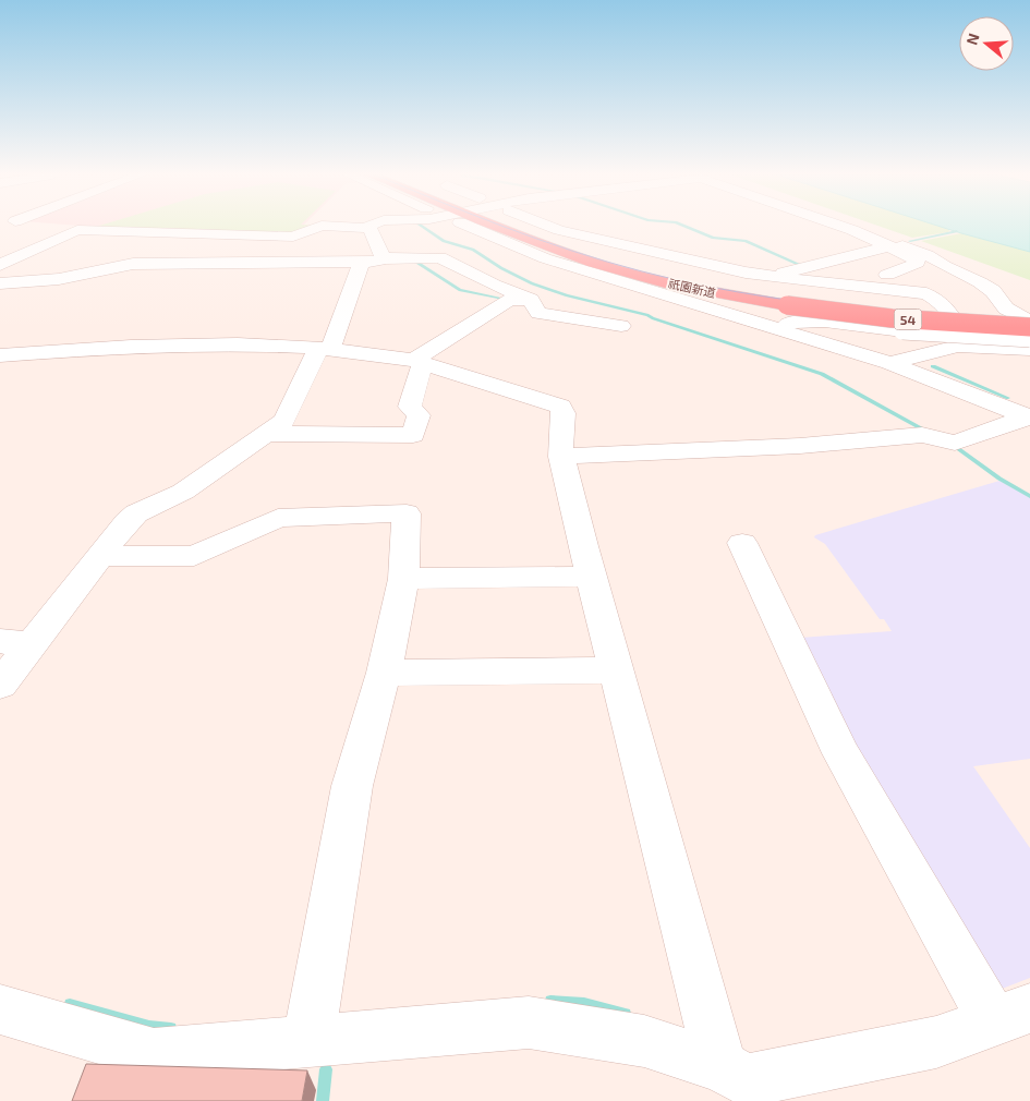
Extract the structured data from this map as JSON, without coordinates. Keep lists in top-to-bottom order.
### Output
{
  "streets": {
    "highway": ["祇園新道", "54"]
  },
  "north": "left"
}
